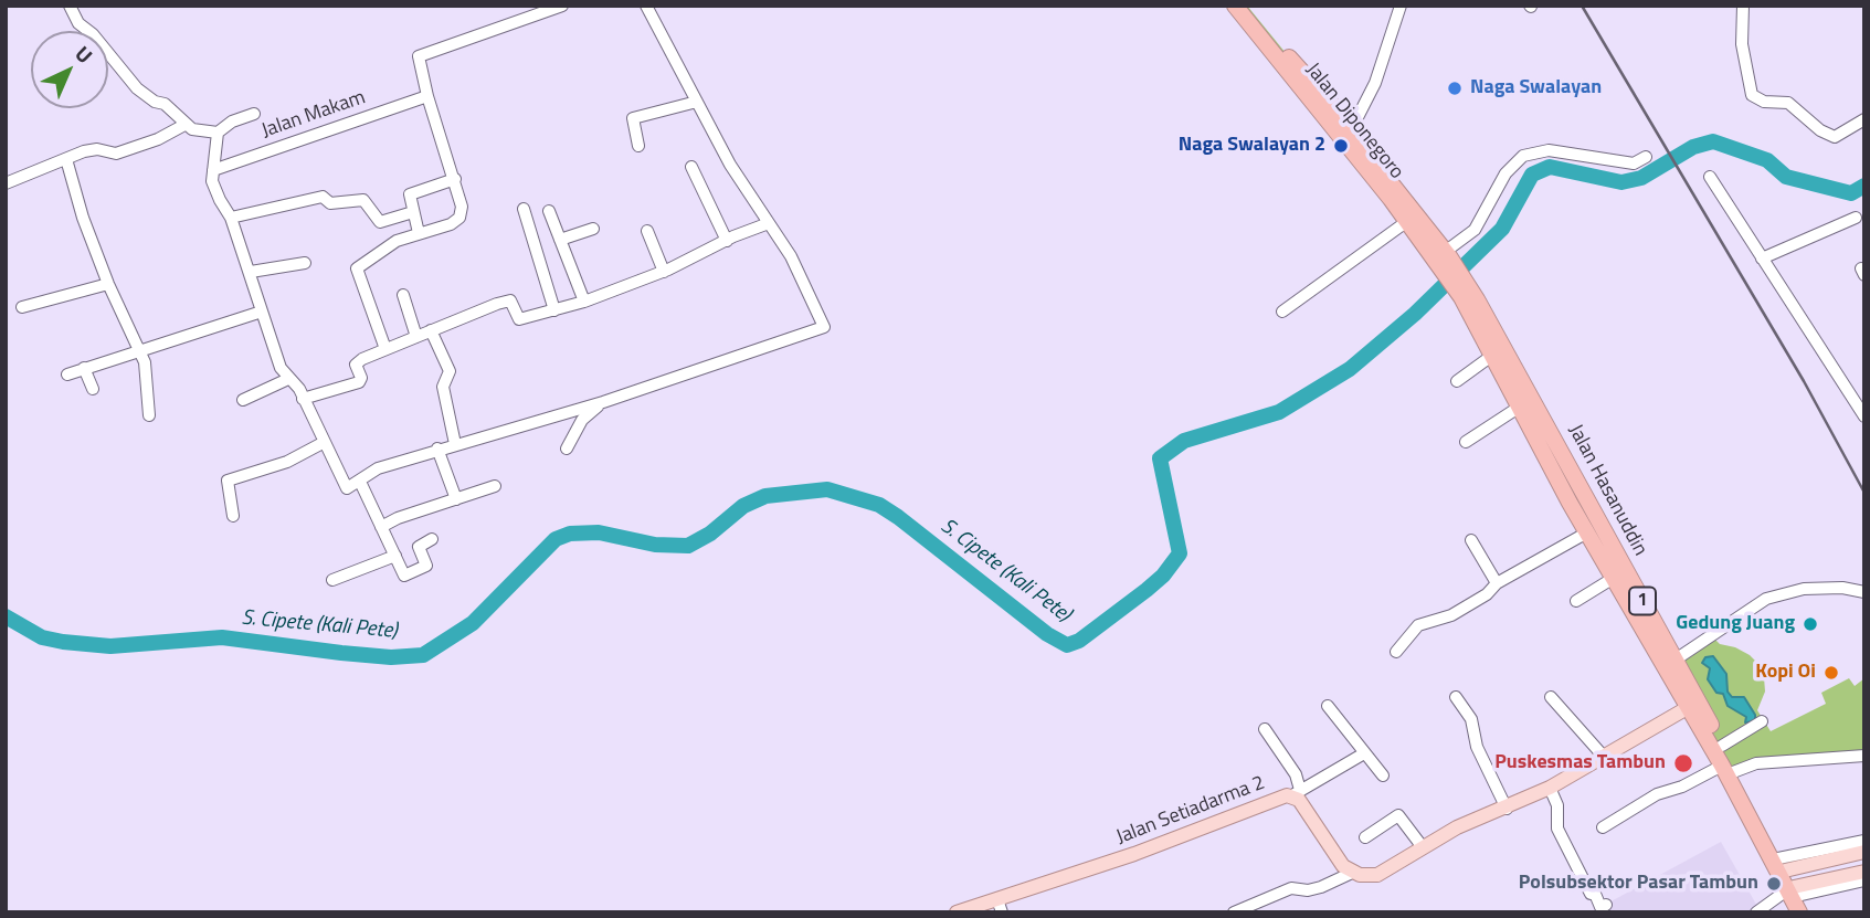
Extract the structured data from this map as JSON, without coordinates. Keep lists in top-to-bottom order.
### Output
{
  "streets": {
    "highway": ["Jalan Diponegoro", "Jalan Hasanuddin", "1"],
    "main road": ["Jalan Setiadarma 2"],
    "street": ["Jalan Makam"]
  },
  "crossings": [
    ["Jalan Diponegoro", "Jalan Hasanuddin"]
  ],
  "water": ["S. Cipete (Kali Pete)"],
  "places": [
    "Naga Swalayan",
    "Naga Swalayan 2",
    "Gedung Juang",
    "Kopi Oi",
    "Puskesmas Tambun",
    "Polsubsektor Pasar Tambun"
  ],
  "north": "top right"
}
